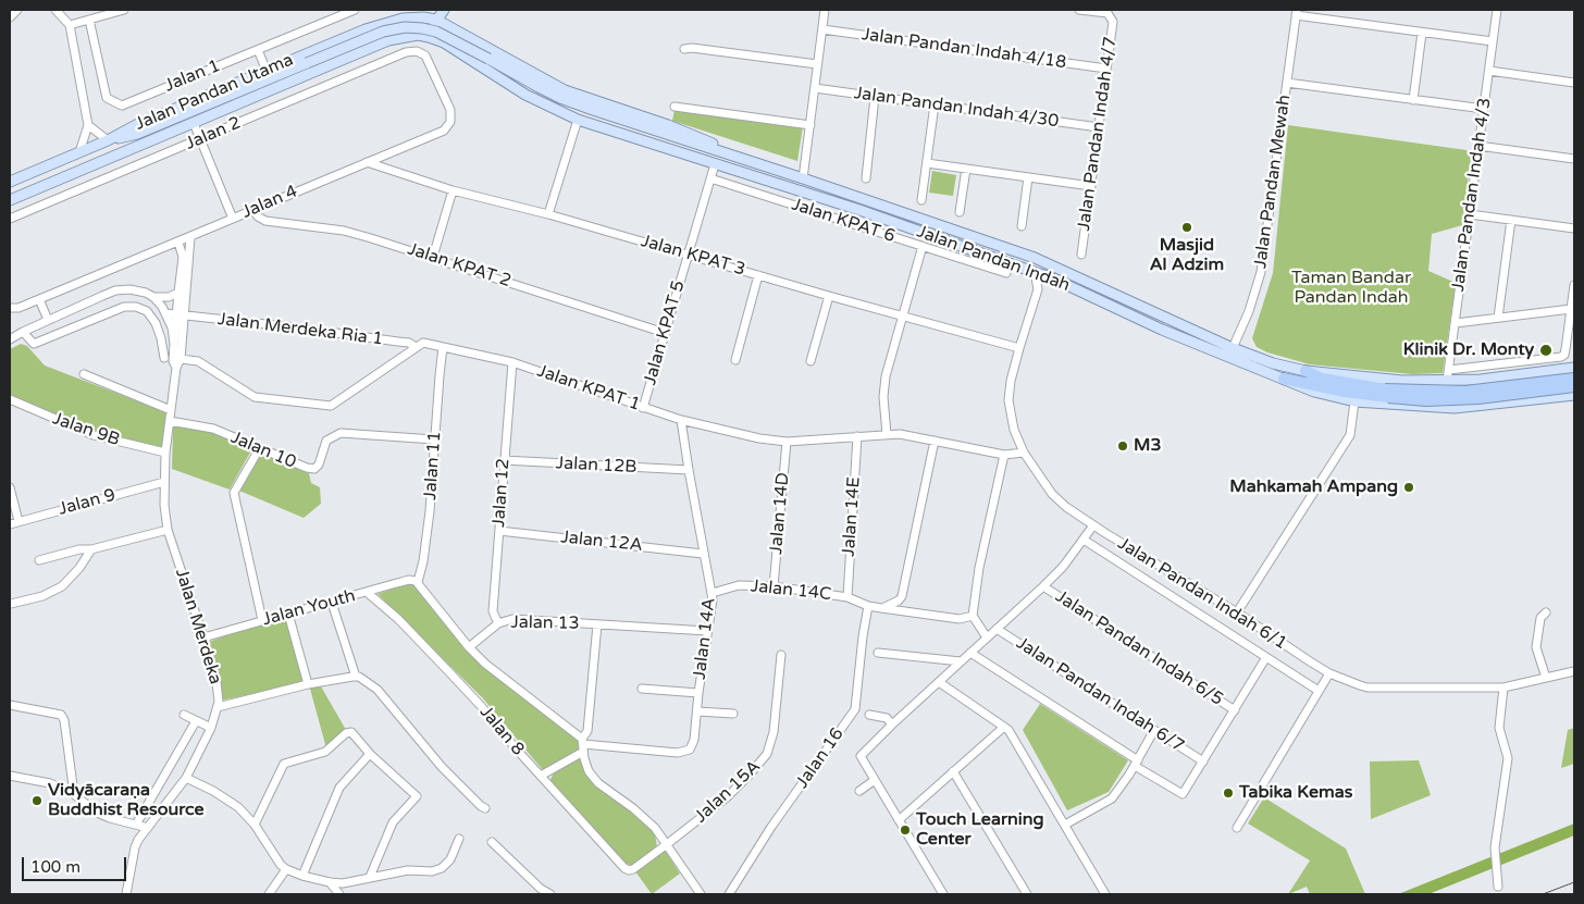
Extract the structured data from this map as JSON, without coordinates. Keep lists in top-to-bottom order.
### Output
{
  "streets": {
    "main road": ["Jalan Pandan Utama", "Jalan Pandan Indah"],
    "street": [
      "Jalan Pandan Indah 4/18",
      "Jalan 1",
      "Jalan Pandan Indah 4/30",
      "Jalan 2",
      "Jalan Pandan Indah 4/7",
      "Jalan Pandan Mewah",
      "Jalan Pandan Indah 4/3",
      "Jalan 4",
      "Jalan KPAT 6",
      "Jalan KPAT 3",
      "Jalan KPAT 2",
      "Jalan Merdeka Ria 1",
      "Jalan KPAT 5",
      "Jalan KPAT 1",
      "Jalan 9B",
      "Jalan 10",
      "Jalan 11",
      "Jalan 12B",
      "Jalan 12",
      "Jalan 9",
      "Jalan 14D",
      "Jalan 14E",
      "Jalan 12A",
      "Jalan 14C",
      "Jalan Pandan Indah 6/1",
      "Jalan Youth",
      "Jalan 13",
      "Jalan Merdeka",
      "Jalan 14A",
      "Jalan Pandan Indah 6/5",
      "Jalan Pandan Indah 6/7",
      "Jalan 8",
      "Jalan 16",
      "Jalan 15A"
    ]
  },
  "crossings": [
    ["Jalan Pandan Indah 4/18", "Jalan Pandan Indah 4/7"],
    ["Jalan Pandan Utama", "Jalan Pandan Indah"],
    ["Jalan Pandan Indah 4/30", "Jalan Pandan Indah 4/7"],
    ["Jalan 2", "Jalan 4"],
    ["Jalan Pandan Mewah", "Jalan Pandan Indah"],
    ["Jalan Pandan Indah 4/3", "Jalan Pandan Indah"],
    ["Jalan 4", "Jalan KPAT 3"],
    ["Jalan 4", "Jalan KPAT 2"],
    ["Jalan 4", "Jalan Merdeka"],
    ["Jalan KPAT 6", "Jalan KPAT 5"],
    ["Jalan KPAT 3", "Jalan KPAT 5"],
    ["Jalan KPAT 3", "Jalan Pandan Indah 6/1"],
    ["Jalan Pandan Indah", "Jalan KPAT 5"],
    ["Jalan Pandan Indah", "Jalan Pandan Indah 6/1"],
    ["Jalan KPAT 2", "Jalan KPAT 5"],
    ["Jalan Merdeka Ria 1", "Jalan KPAT 1"],
    ["Jalan Merdeka Ria 1", "Jalan Merdeka"],
    ["Jalan KPAT 5", "Jalan KPAT 1"],
    ["Jalan KPAT 1", "Jalan 11"],
    ["Jalan KPAT 1", "Jalan 12"],
    ["Jalan KPAT 1", "Jalan 14D"],
    ["Jalan KPAT 1", "Jalan 14E"],
    ["Jalan KPAT 1", "Jalan Pandan Indah 6/1"],
    ["Jalan KPAT 1", "Jalan 14A"],
    ["Jalan 9B", "Jalan Merdeka"],
    ["Jalan 10", "Jalan 11"],
    ["Jalan 10", "Jalan Merdeka"],
    ["Jalan 11", "Jalan Youth"],
    ["Jalan 12B", "Jalan 12"],
    ["Jalan 12B", "Jalan 14A"],
    ["Jalan 12", "Jalan 12A"],
    ["Jalan 12", "Jalan 13"],
    ["Jalan 9", "Jalan Merdeka"],
    ["Jalan 14D", "Jalan 14C"],
    ["Jalan 14E", "Jalan 14C"],
    ["Jalan 12A", "Jalan 14A"],
    ["Jalan 14C", "Jalan 14A"],
    ["Jalan 14C", "Jalan 16"],
    ["Jalan Youth", "Jalan Merdeka"],
    ["Jalan Youth", "Jalan 8"],
    ["Jalan 13", "Jalan 14A"],
    ["Jalan 8", "Jalan 15A"]
  ],
  "parks": ["Taman Bandar Pandan Indah"],
  "places": [
    "Masjid Al Adzim",
    "Klinik Dr. Monty",
    "M3",
    "Mahkamah Ampang",
    "Tabika Kemas",
    "Vidyācaraṇa Buddhist Resource",
    "Touch Learning Center"
  ],
  "scale_bar": "100 m"
}
